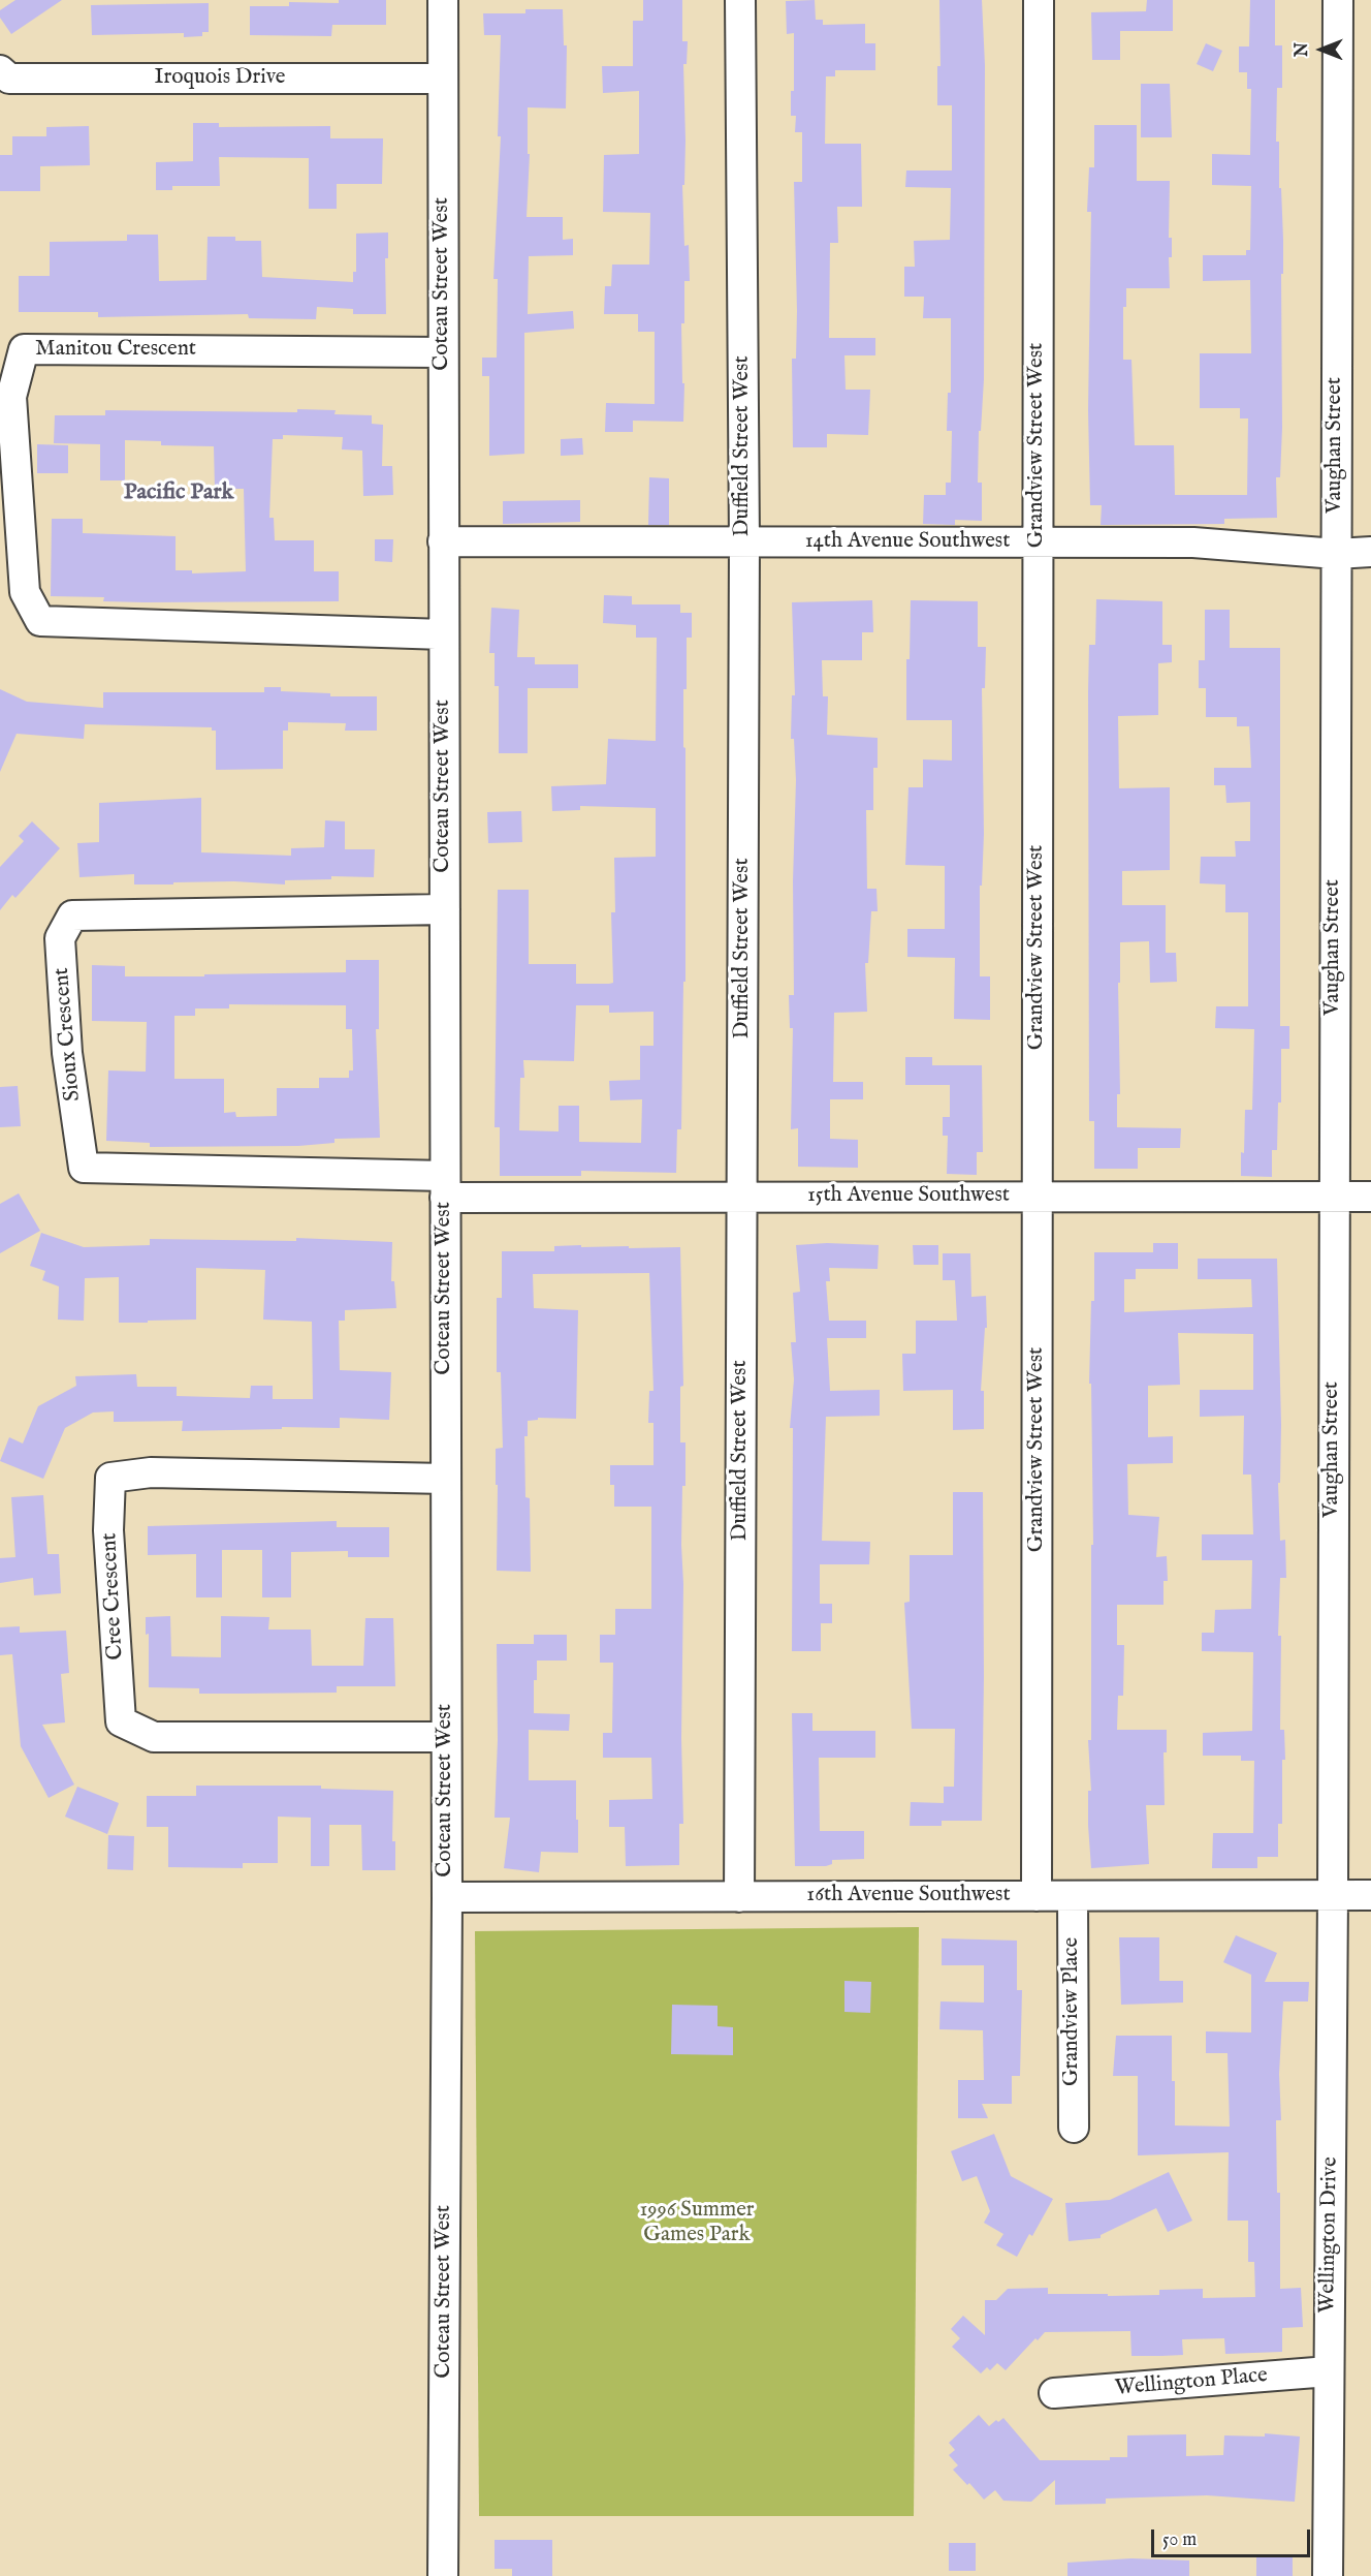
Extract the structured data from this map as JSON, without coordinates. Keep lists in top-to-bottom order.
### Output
{
  "streets": {
    "street": [
      "Iroquois Drive",
      "Coteau Street West",
      "Manitou Crescent",
      "Grandview Street West",
      "Vaughan Street",
      "Duffield Street West",
      "14th Avenue Southwest",
      "Sioux Crescent",
      "15th Avenue Southwest",
      "Cree Crescent",
      "16th Avenue Southwest",
      "Grandview Place",
      "Wellington Drive",
      "Wellington Place"
    ]
  },
  "crossings": [
    ["Iroquois Drive", "Coteau Street West"],
    ["Coteau Street West", "Manitou Crescent"],
    ["Coteau Street West", "14th Avenue Southwest"],
    ["Coteau Street West", "Sioux Crescent"],
    ["Coteau Street West", "15th Avenue Southwest"],
    ["Coteau Street West", "Cree Crescent"],
    ["Coteau Street West", "16th Avenue Southwest"],
    ["Grandview Street West", "14th Avenue Southwest"],
    ["Grandview Street West", "15th Avenue Southwest"],
    ["Grandview Street West", "16th Avenue Southwest"],
    ["Vaughan Street", "14th Avenue Southwest"],
    ["Vaughan Street", "15th Avenue Southwest"],
    ["Vaughan Street", "16th Avenue Southwest"],
    ["Vaughan Street", "Wellington Drive"],
    ["Duffield Street West", "14th Avenue Southwest"],
    ["Duffield Street West", "15th Avenue Southwest"],
    ["Duffield Street West", "16th Avenue Southwest"],
    ["Sioux Crescent", "15th Avenue Southwest"],
    ["16th Avenue Southwest", "Grandview Place"],
    ["16th Avenue Southwest", "Wellington Drive"],
    ["Wellington Drive", "Wellington Place"]
  ],
  "districts": ["Pacific Park"],
  "parks": ["1996 Summer Games Park"],
  "scale_bar": "50 m",
  "north": "left"
}
